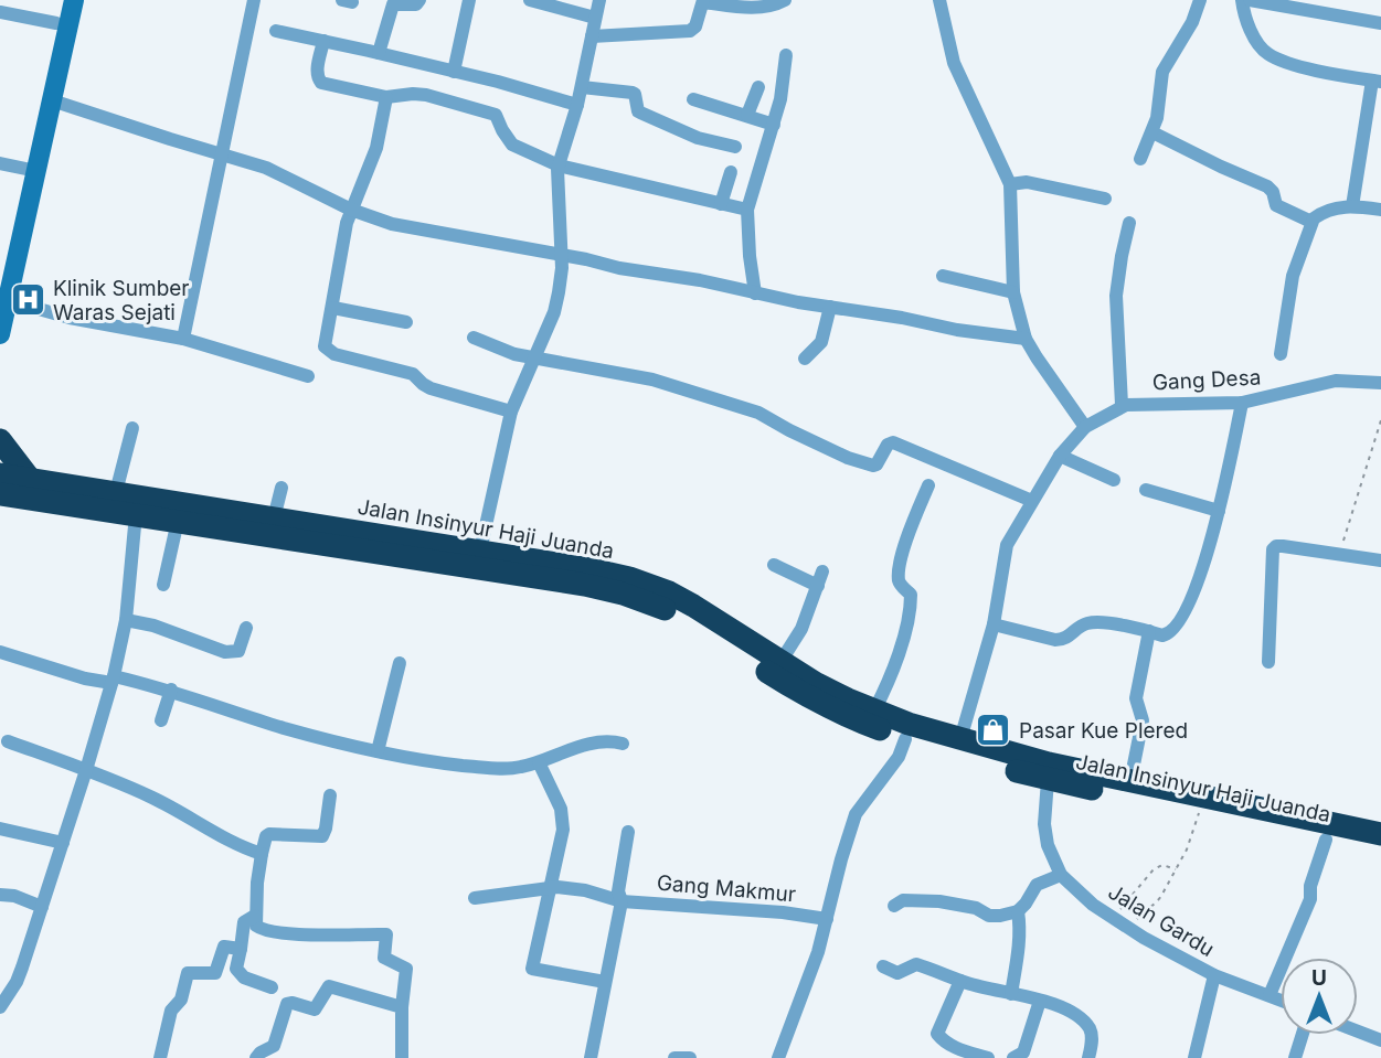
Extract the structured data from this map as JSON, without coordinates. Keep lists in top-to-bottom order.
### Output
{
  "streets": {
    "highway": ["Jalan Insinyur Haji Juanda"],
    "street": ["Gang Desa", "Gang Makmur", "Jalan Gardu"]
  },
  "crossings": [
    ["Jalan Insinyur Haji Juanda", "Jalan Gardu"]
  ],
  "places": {
    "hospital": ["Klinik Sumber Waras Sejati"],
    "shop": ["Pasar Kue Plered"]
  },
  "north": "top"
}
